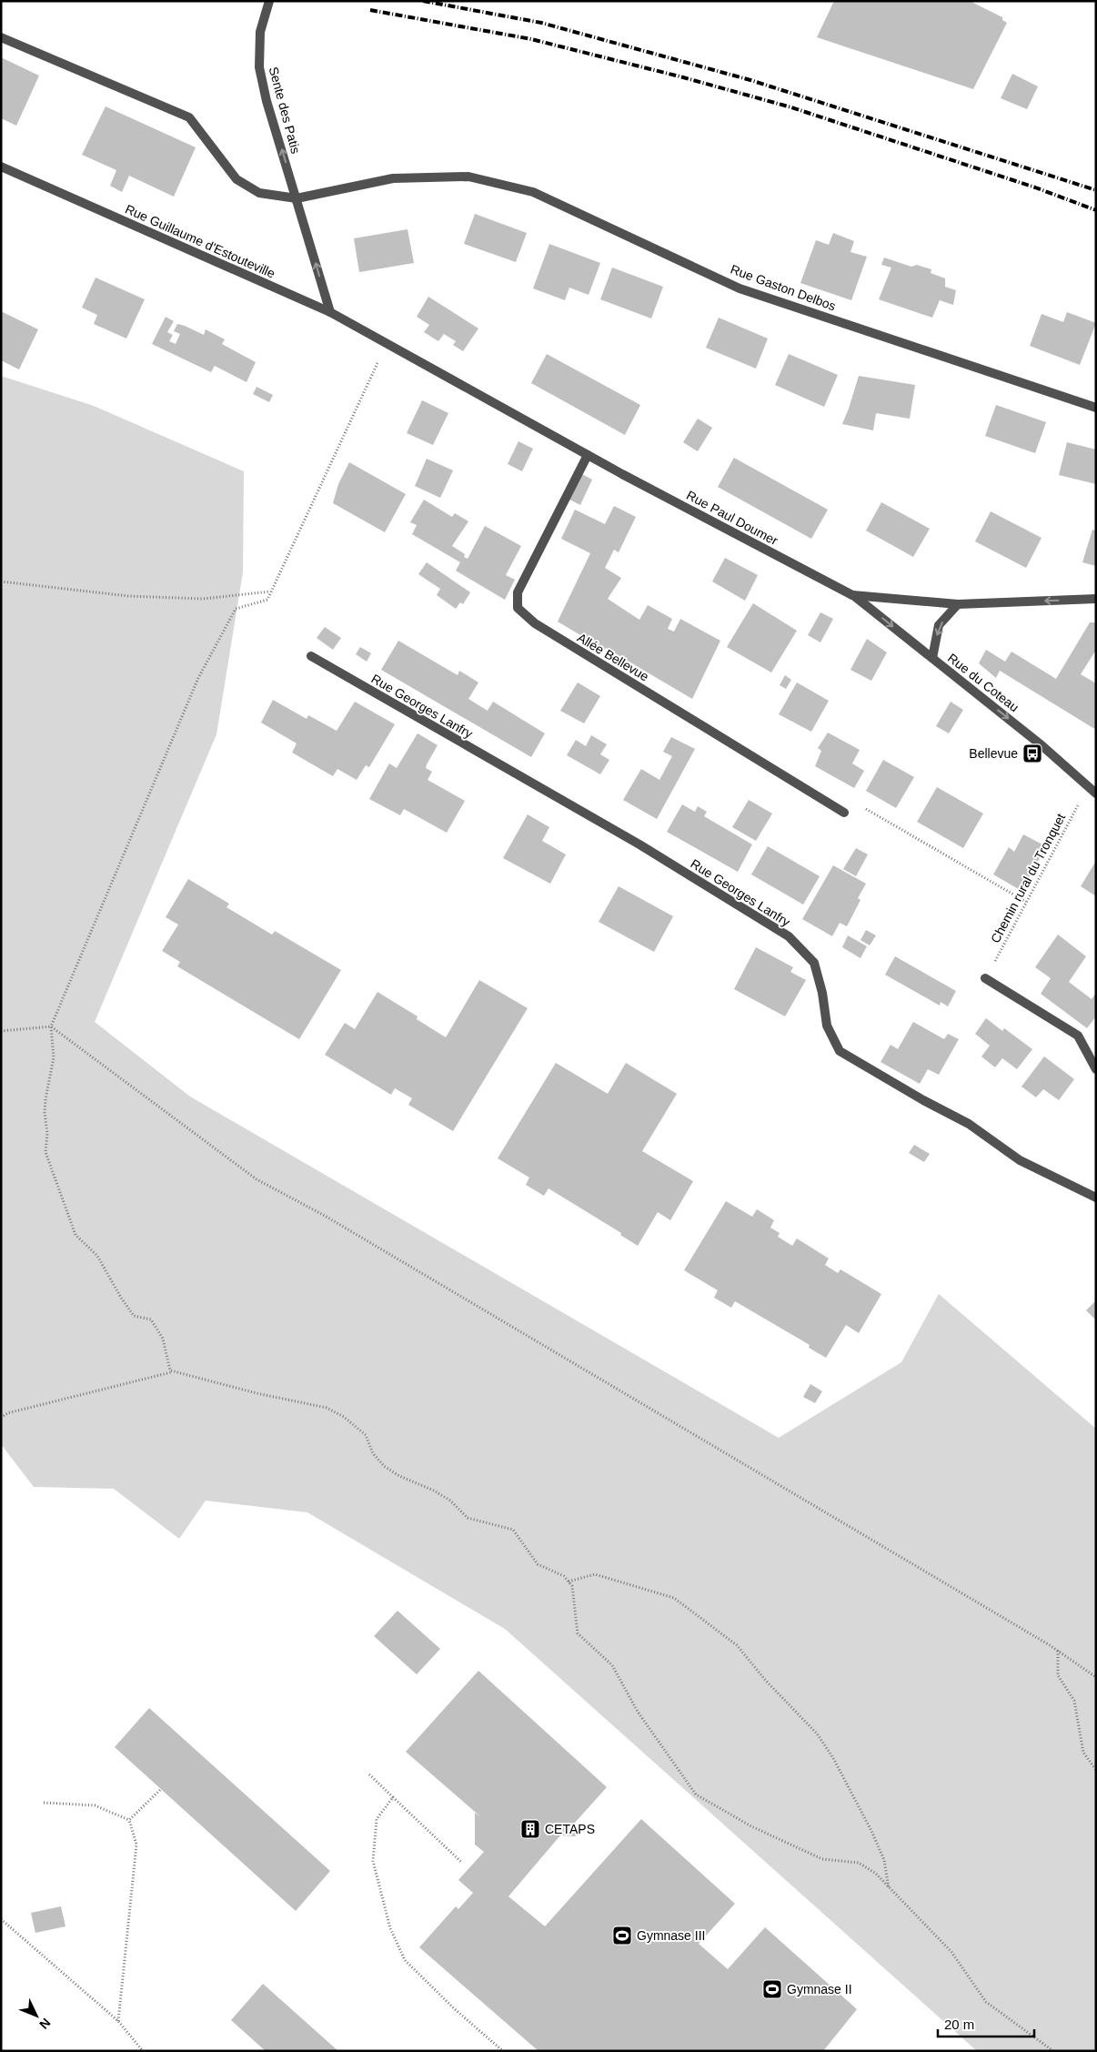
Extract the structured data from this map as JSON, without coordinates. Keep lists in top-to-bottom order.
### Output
{
  "streets": {
    "street": [
      "Sente des Patis",
      "Rue Guillaume d'Estouteville",
      "Rue Gaston Delbos",
      "Rue Paul Doumer",
      "Allée Bellevue",
      "Rue du Coteau",
      "Rue Georges Lanfry"
    ],
    "path": ["Chemin rural du Tronquet"]
  },
  "crossings": [
    ["Sente des Patis", "Rue Guillaume d'Estouteville"],
    ["Sente des Patis", "Rue Gaston Delbos"],
    ["Rue Guillaume d'Estouteville", "Rue Paul Doumer"],
    ["Rue Paul Doumer", "Allée Bellevue"],
    ["Rue Paul Doumer", "Rue du Coteau"],
    ["Rue du Coteau", "Chemin rural du Tronquet"]
  ],
  "one_way": ["Sente des Patis", "Rue du Coteau"],
  "places": {
    "bus stop": ["Bellevue"],
    "building": ["CETAPS"],
    "sports": ["Gymnase III", "Gymnase II"]
  },
  "scale_bar": "20 m",
  "north": "bottom right"
}
